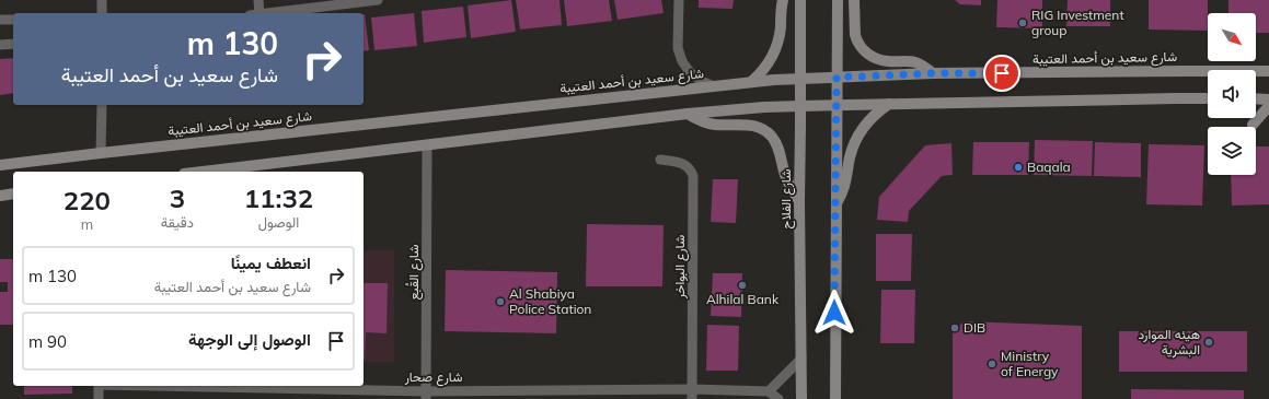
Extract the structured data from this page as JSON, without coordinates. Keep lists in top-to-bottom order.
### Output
{
  "streets": {
    "main road": ["شارع سعيد بن أحمد العتيبة", "شارع الفلاح"],
    "street": ["شارع البواخر", "شارع القُبع", "شارع صحار"]
  },
  "crossings": [
    ["شارع سعيد بن أحمد العتيبة", "شارع الفلاح"],
    ["شارع البواخر", "شارع صحار"],
    ["شارع القُبع", "شارع صحار"]
  ],
  "places": [
    "RIG Investment group",
    "Baqala",
    "Alhilal Bank",
    "Al Shabiya Police Station",
    "DIB",
    "هيئه الموارد البشرية",
    "Ministry of Energy"
  ],
  "north": "bottom right",
  "page": {
    "turn": ["130 m", "شارع سعيد بن أحمد العتيبة"],
    "eta": [
      "11:32",
      "الوصول",
      "3",
      "دقيقة",
      "220",
      "m"
    ],
    "list": [
      {
        "name": "انعطف يمينًا",
        "note": "شارع سعيد بن أحمد العتيبة",
        "value": "130 m"
      },
      {
        "name": "الوصول إلى الوجهة",
        "value": "90 m"
      }
    ]
  }
}
